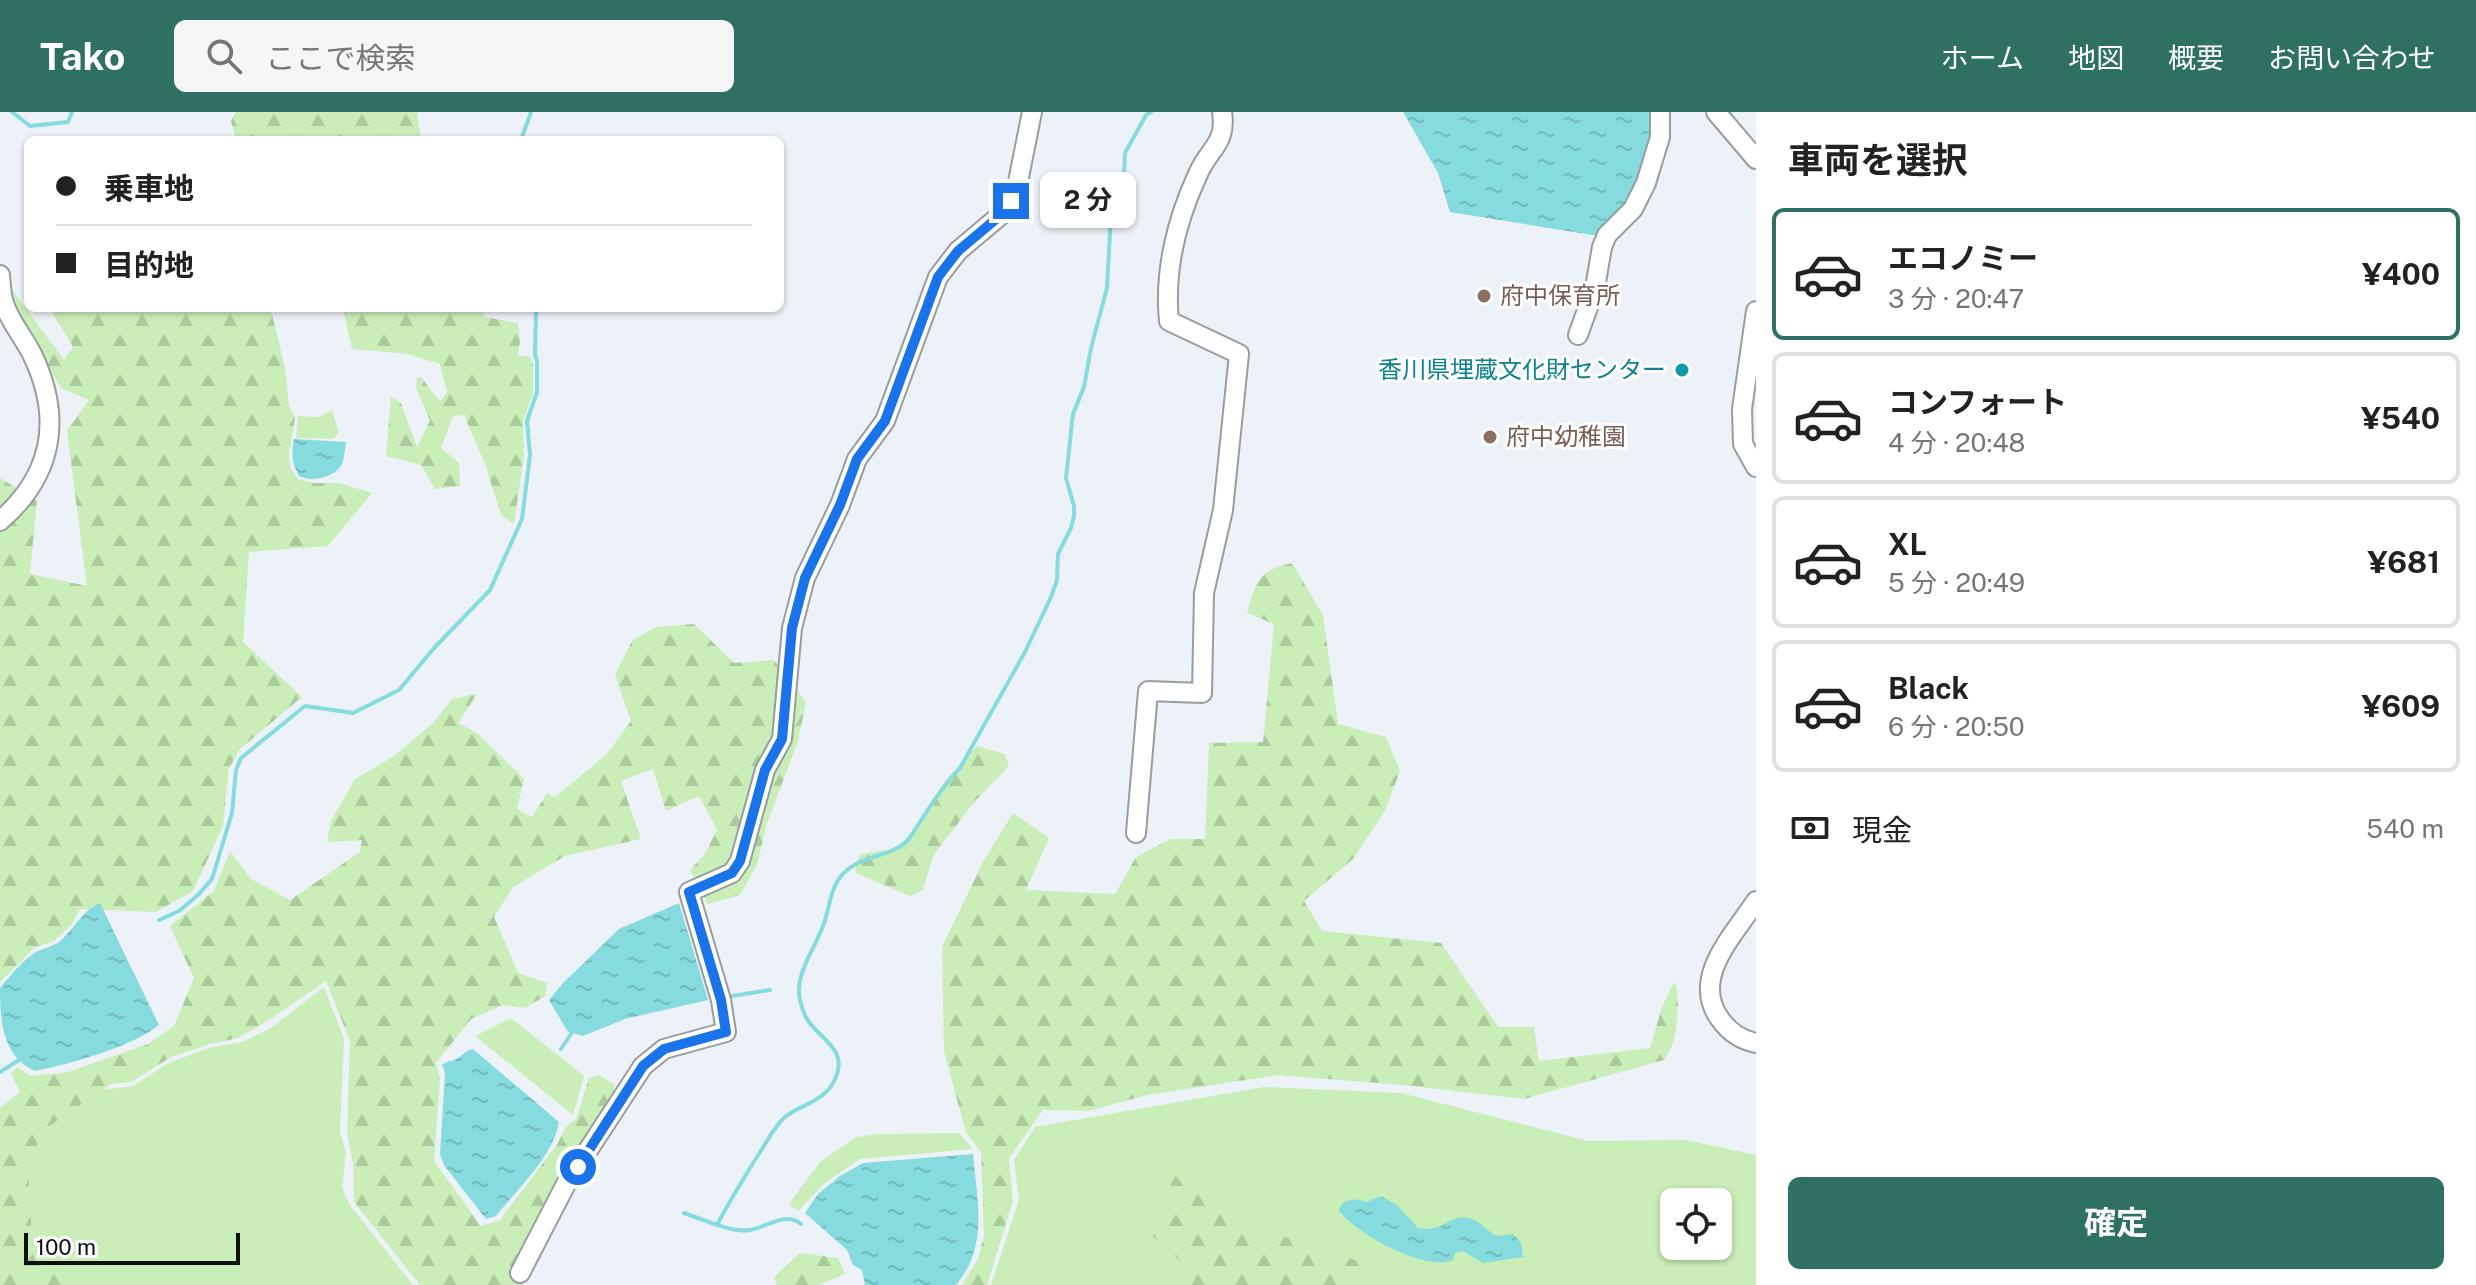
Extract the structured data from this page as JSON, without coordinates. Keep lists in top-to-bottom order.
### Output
{
  "places": ["府中保育所", "香川県埋蔵文化財センター", "府中幼稚園"],
  "scale_bar": "100 m",
  "page": {
    "header": "Tako",
    "search": "ここで検索",
    "nav": [
      "ホーム",
      "地図",
      "概要",
      "お問い合わせ"
    ],
    "heading": "車両を選択",
    "banner": ["乗車地", "目的地"],
    "bubble": "2 分",
    "list": [
      {
        "name": "エコノミー",
        "note": "3 分 · 20:47",
        "value": "¥400"
      },
      {
        "name": "コンフォート",
        "note": "4 分 · 20:48",
        "value": "¥540"
      },
      {
        "name": "XL",
        "note": "5 分 · 20:49",
        "value": "¥681"
      },
      {
        "name": "Black",
        "note": "6 分 · 20:50",
        "value": "¥609"
      }
    ],
    "pay": ["現金", "540 m"],
    "buttons": "確定",
    "scale": "100 m"
  }
}
